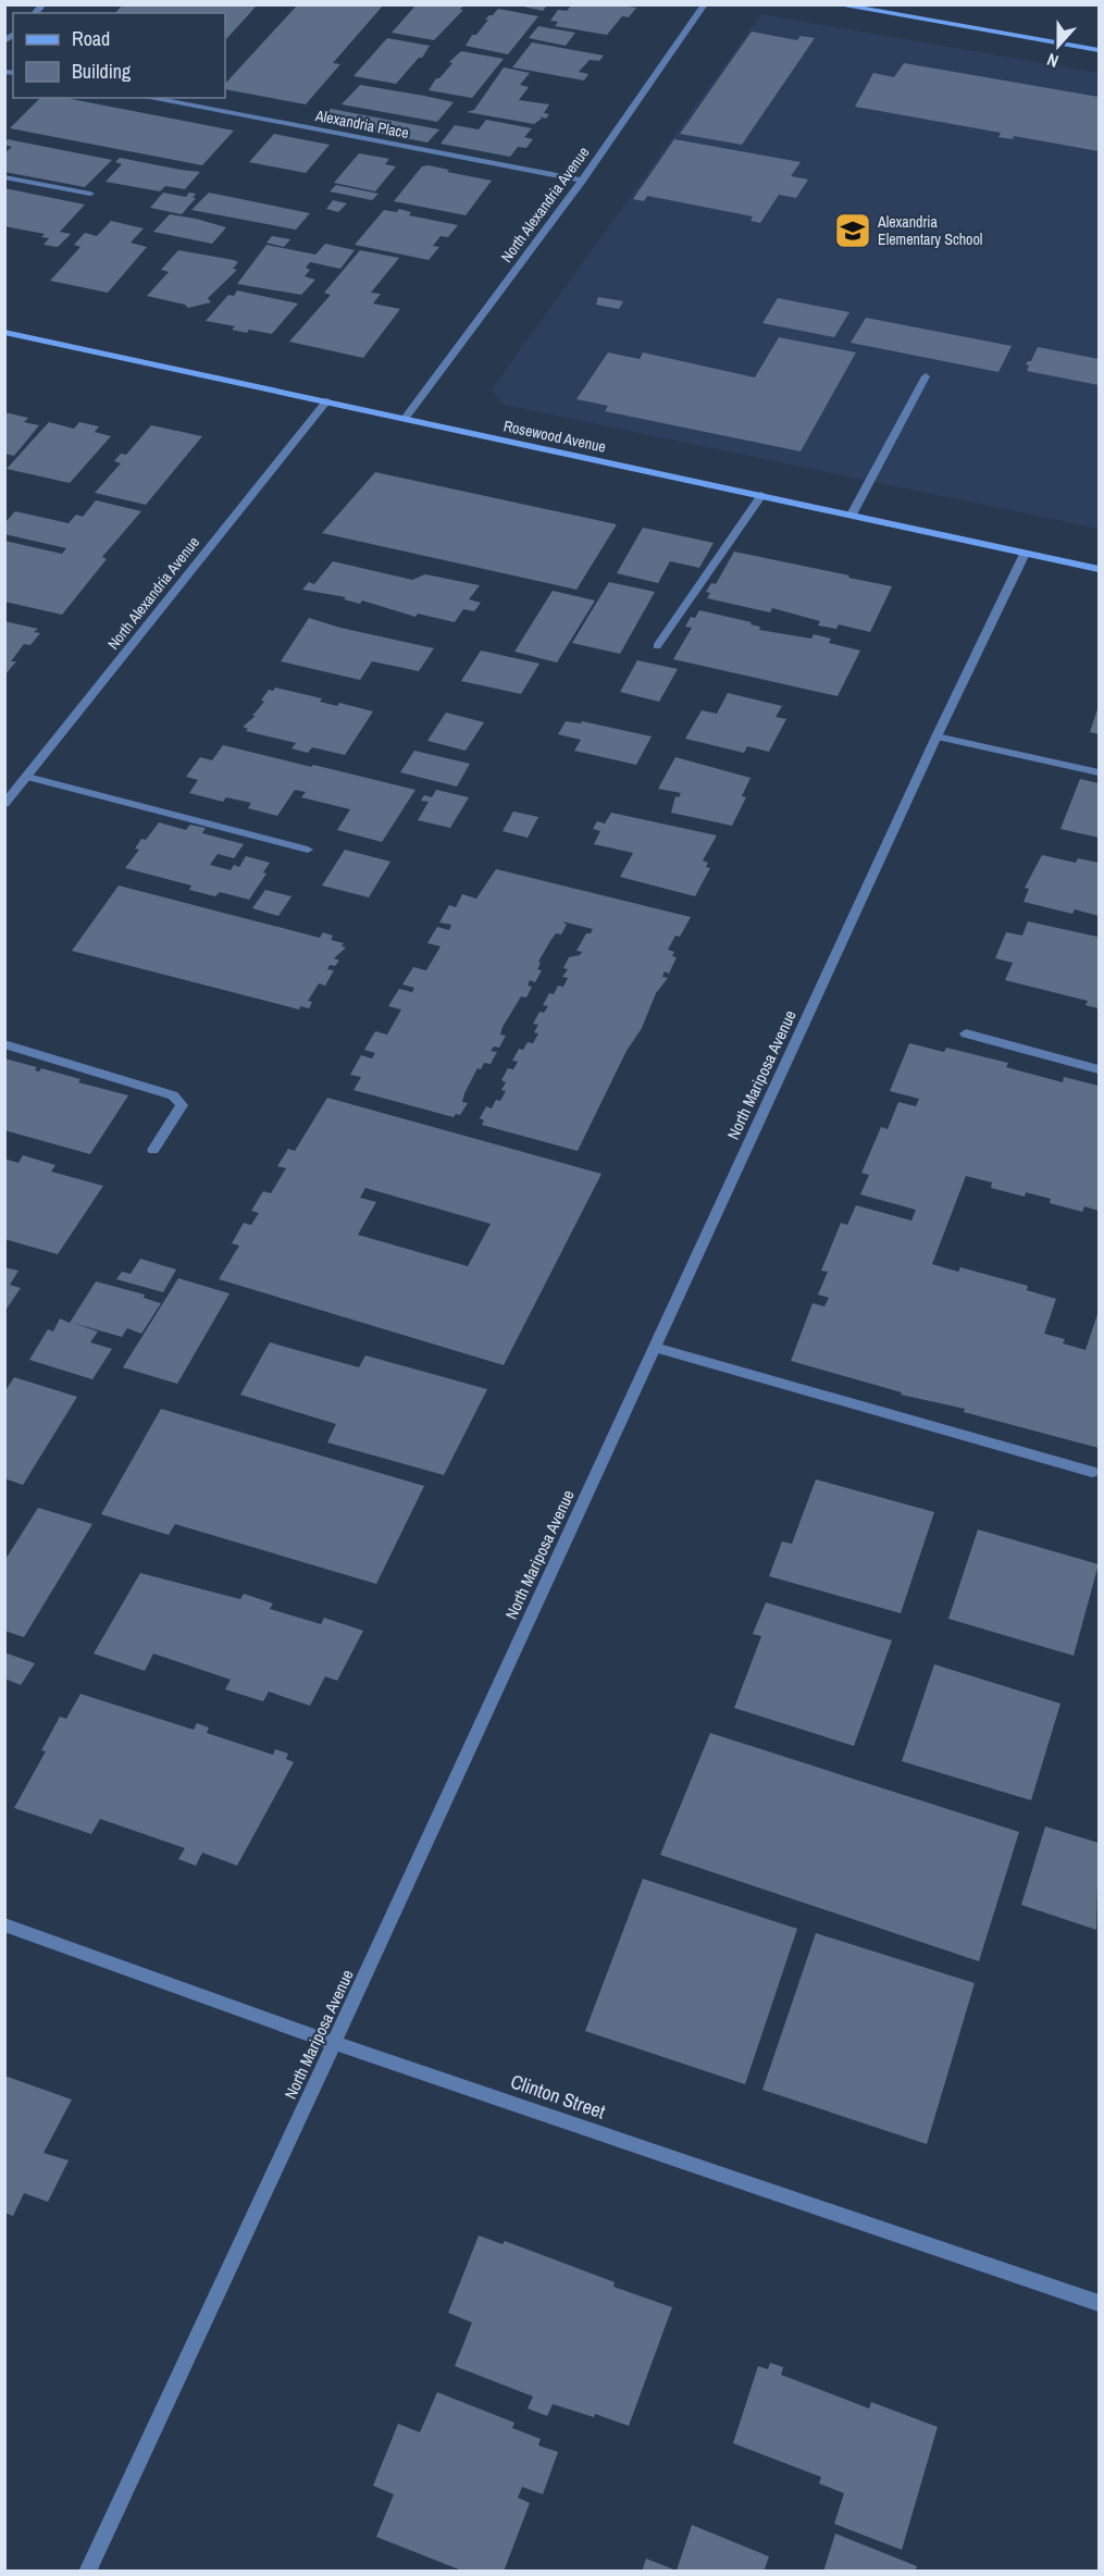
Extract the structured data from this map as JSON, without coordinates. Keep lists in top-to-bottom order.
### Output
{
  "streets": {
    "street": [
      "Alexandria Place",
      "North Alexandria Avenue",
      "Rosewood Avenue",
      "North Mariposa Avenue",
      "Clinton Street"
    ]
  },
  "crossings": [
    ["Alexandria Place", "North Alexandria Avenue"],
    ["North Alexandria Avenue", "Rosewood Avenue"],
    ["Rosewood Avenue", "North Mariposa Avenue"],
    ["North Mariposa Avenue", "Clinton Street"]
  ],
  "places": {
    "school or university": ["Alexandria Elementary School"]
  },
  "legend": ["Road", "Building"],
  "north": "bottom"
}
